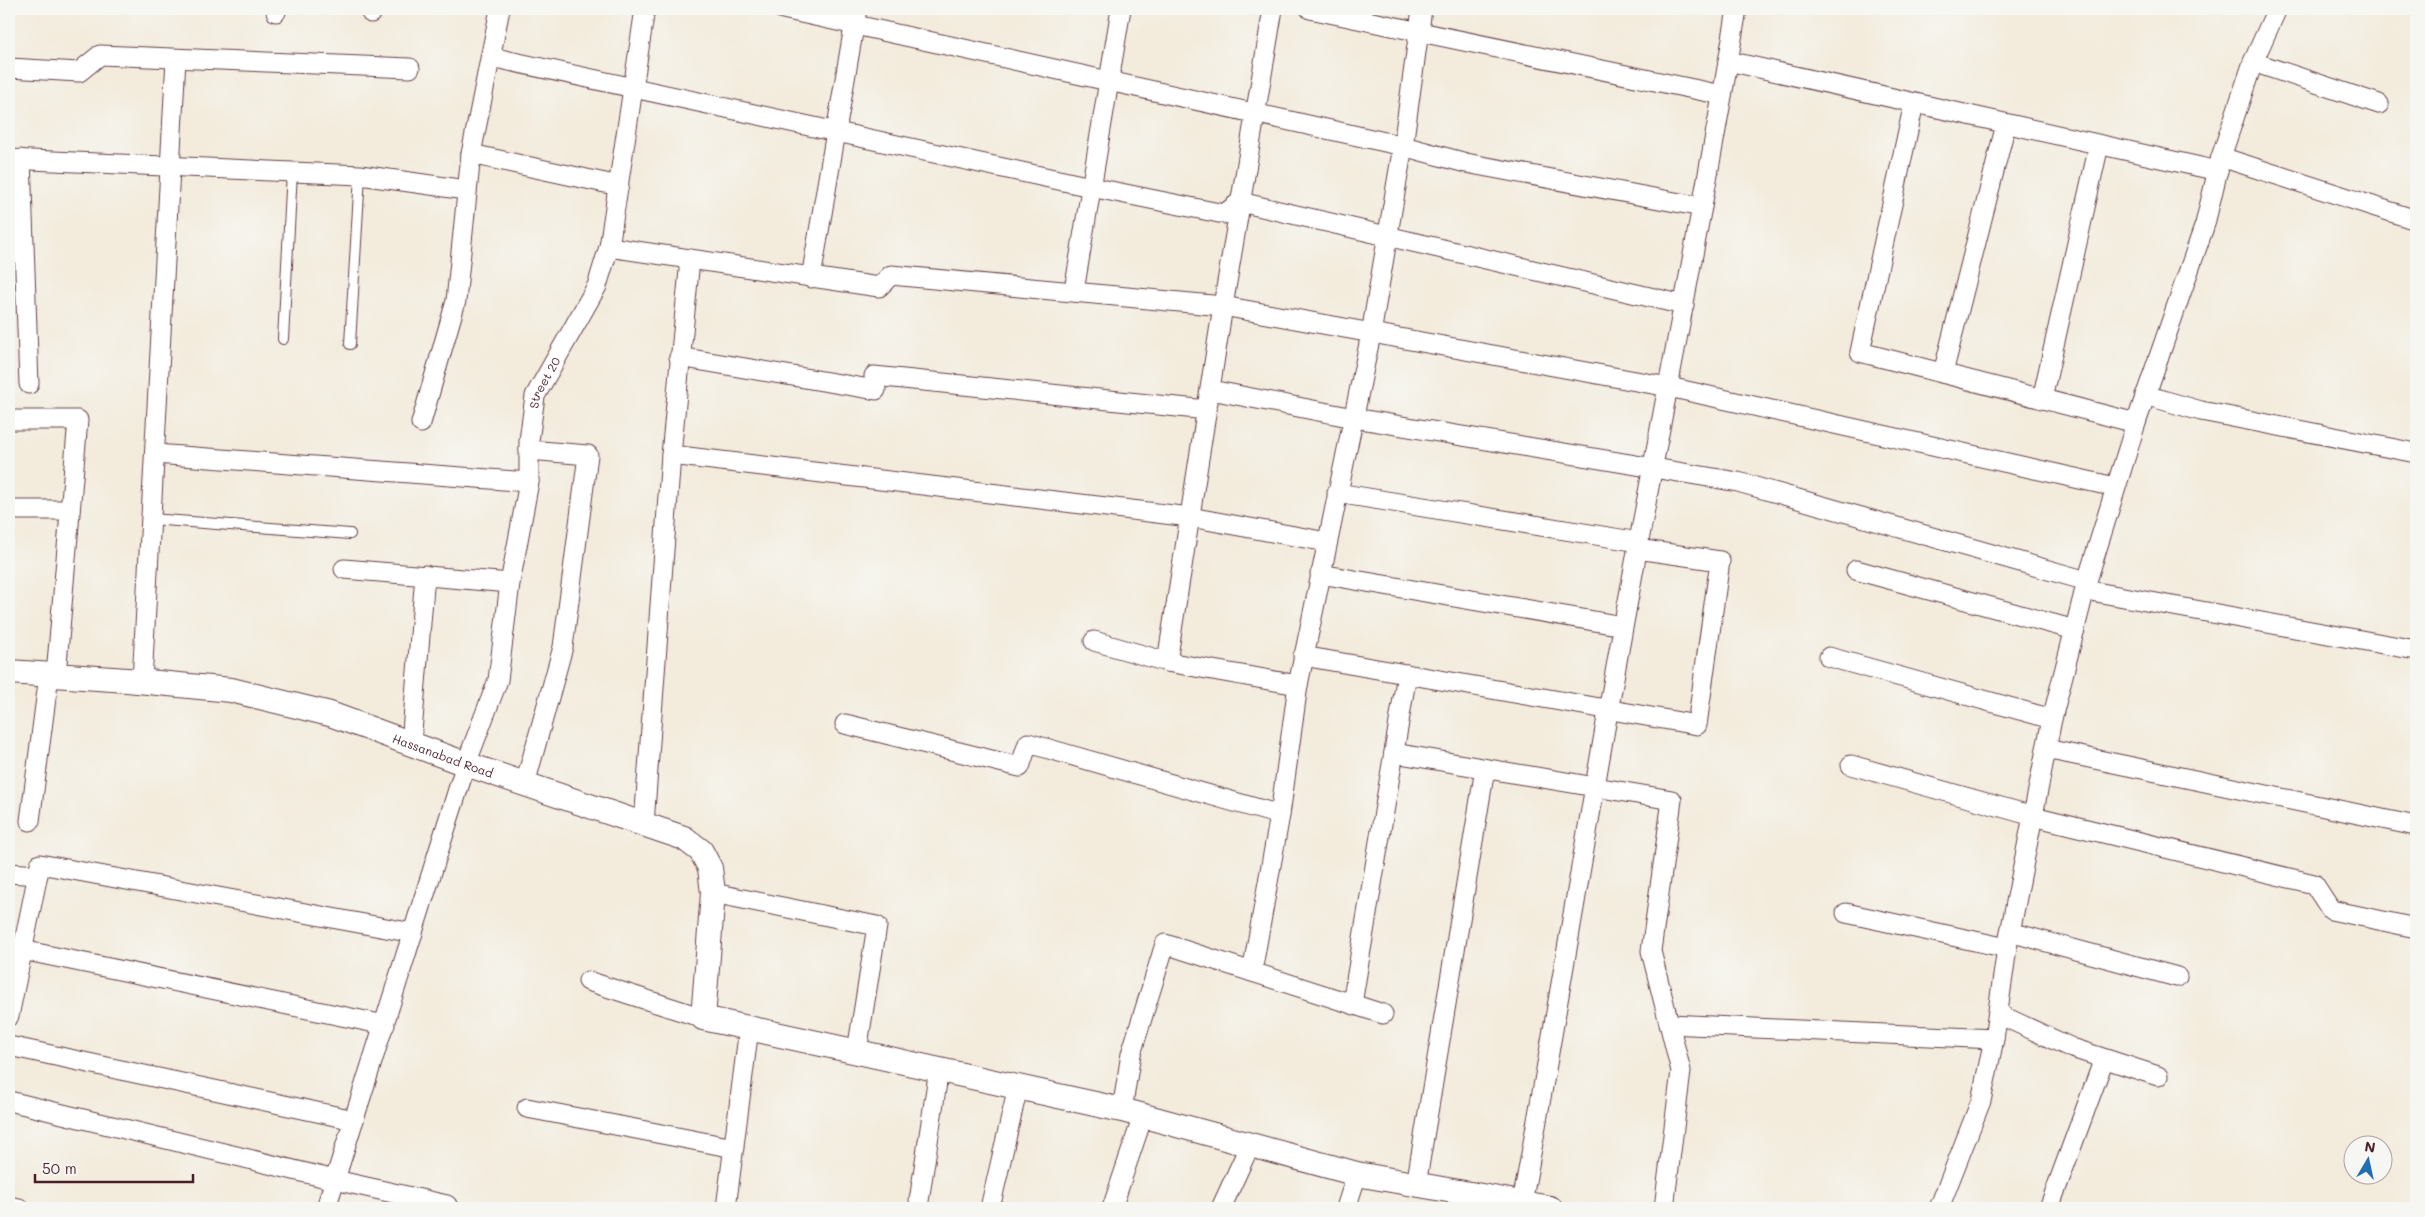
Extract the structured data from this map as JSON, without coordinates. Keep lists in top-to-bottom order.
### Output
{
  "streets": {
    "street": ["Street 20", "Hassanabad Road"]
  },
  "crossings": [
    ["Street 20", "Hassanabad Road"]
  ],
  "scale_bar": "50 m",
  "north": "top"
}
